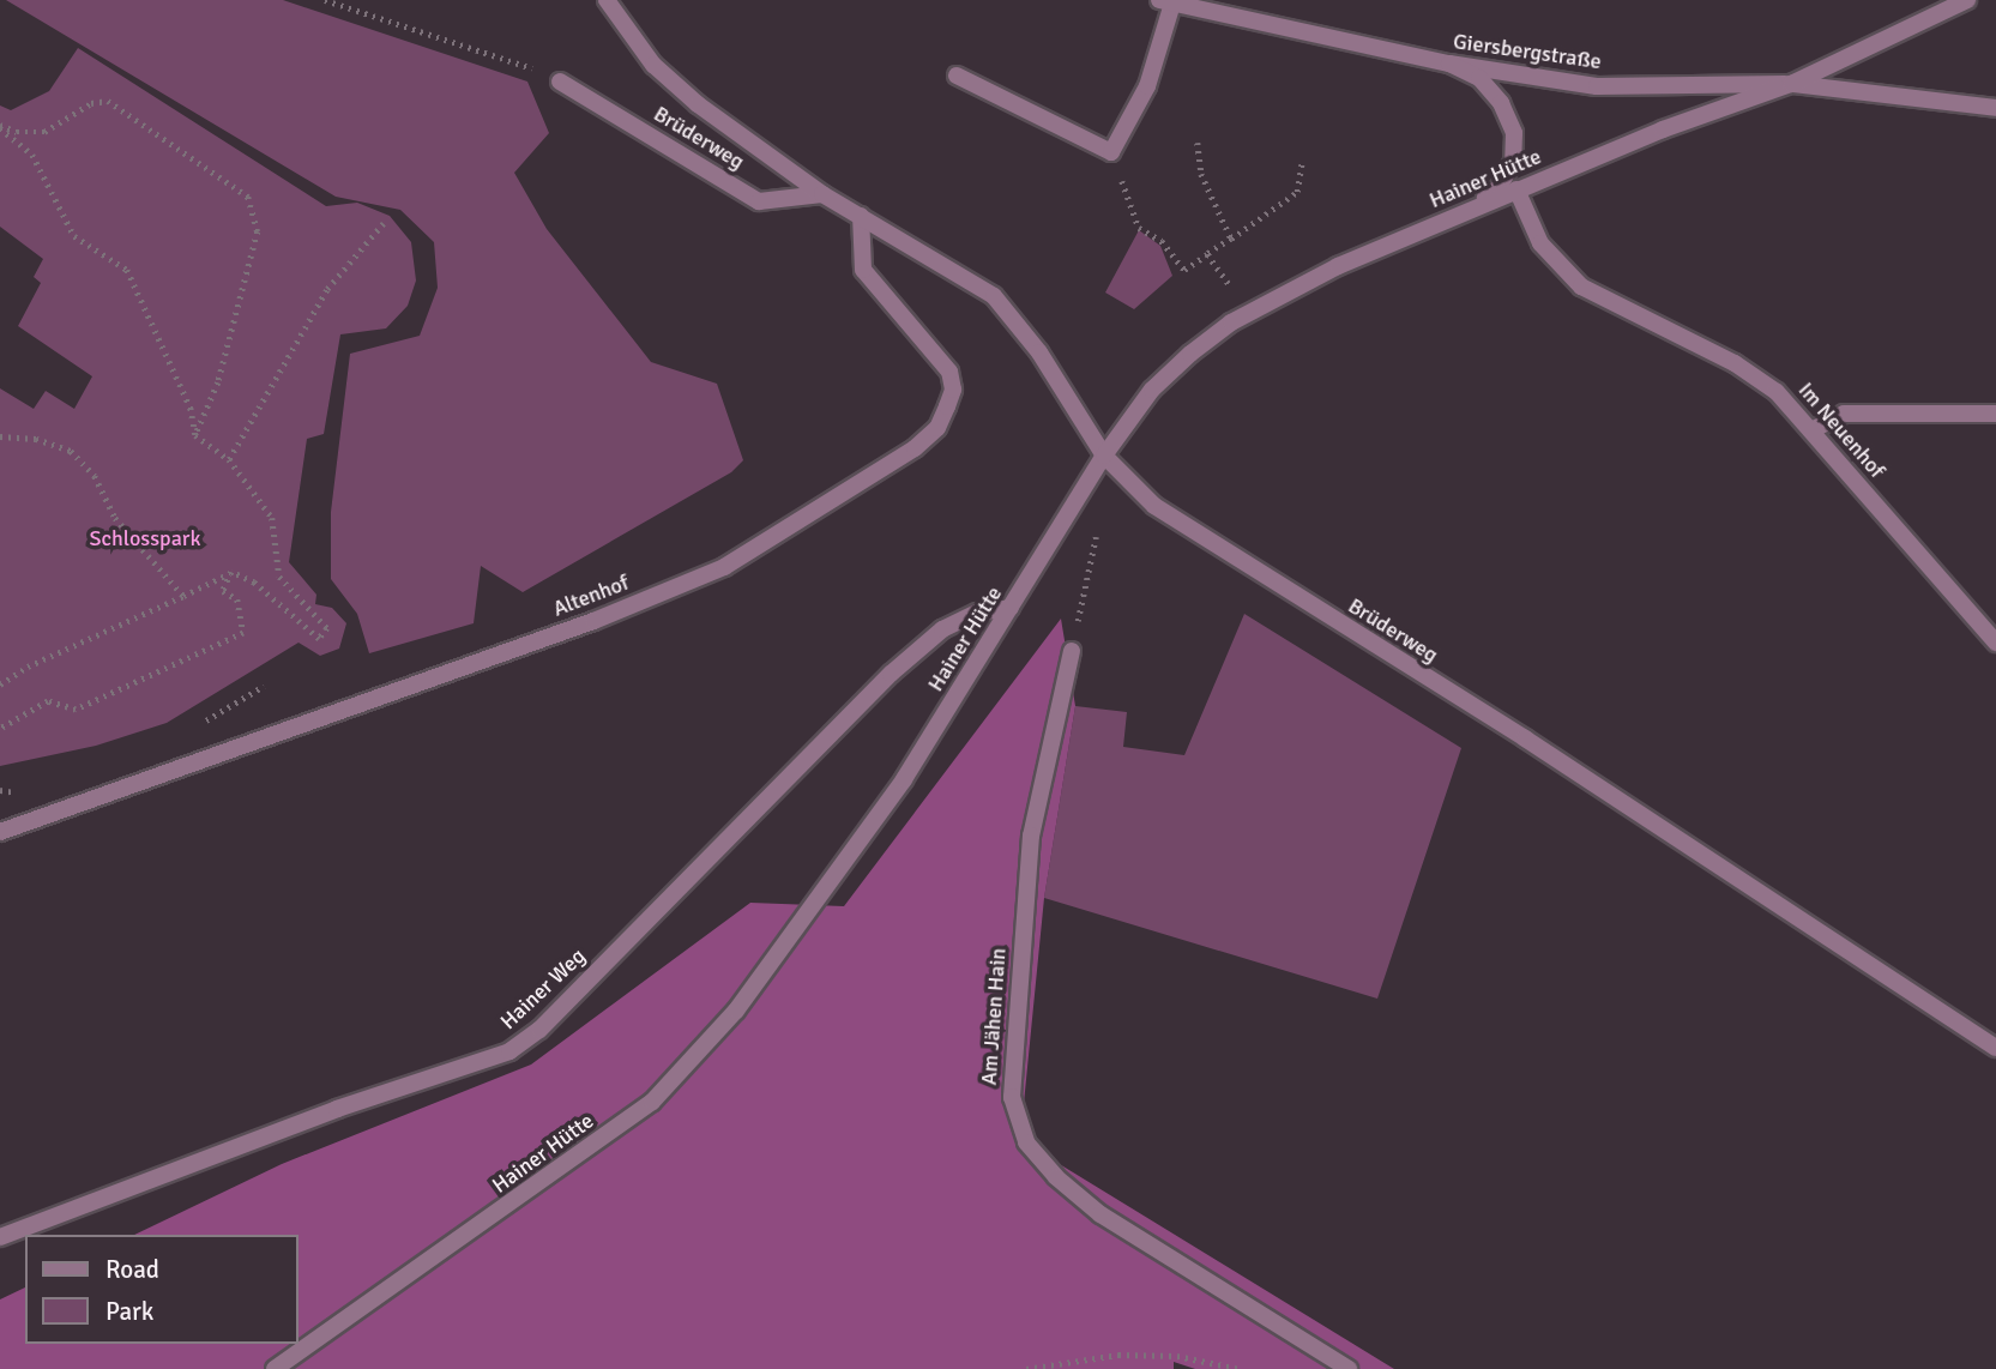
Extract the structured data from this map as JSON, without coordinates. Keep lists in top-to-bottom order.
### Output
{
  "streets": {
    "street": [
      "Giersbergstraße",
      "Brüderweg",
      "Hainer Hütte",
      "Im Neuenhof",
      "Altenhof",
      "Hainer Weg",
      "Am Jähen Hain"
    ]
  },
  "crossings": [
    ["Giersbergstraße", "Hainer Hütte"],
    ["Brüderweg", "Hainer Hütte"],
    ["Brüderweg", "Altenhof"],
    ["Hainer Hütte", "Im Neuenhof"],
    ["Hainer Hütte", "Hainer Weg"]
  ],
  "parks": ["Schlosspark"],
  "legend": ["Road", "Park"]
}
